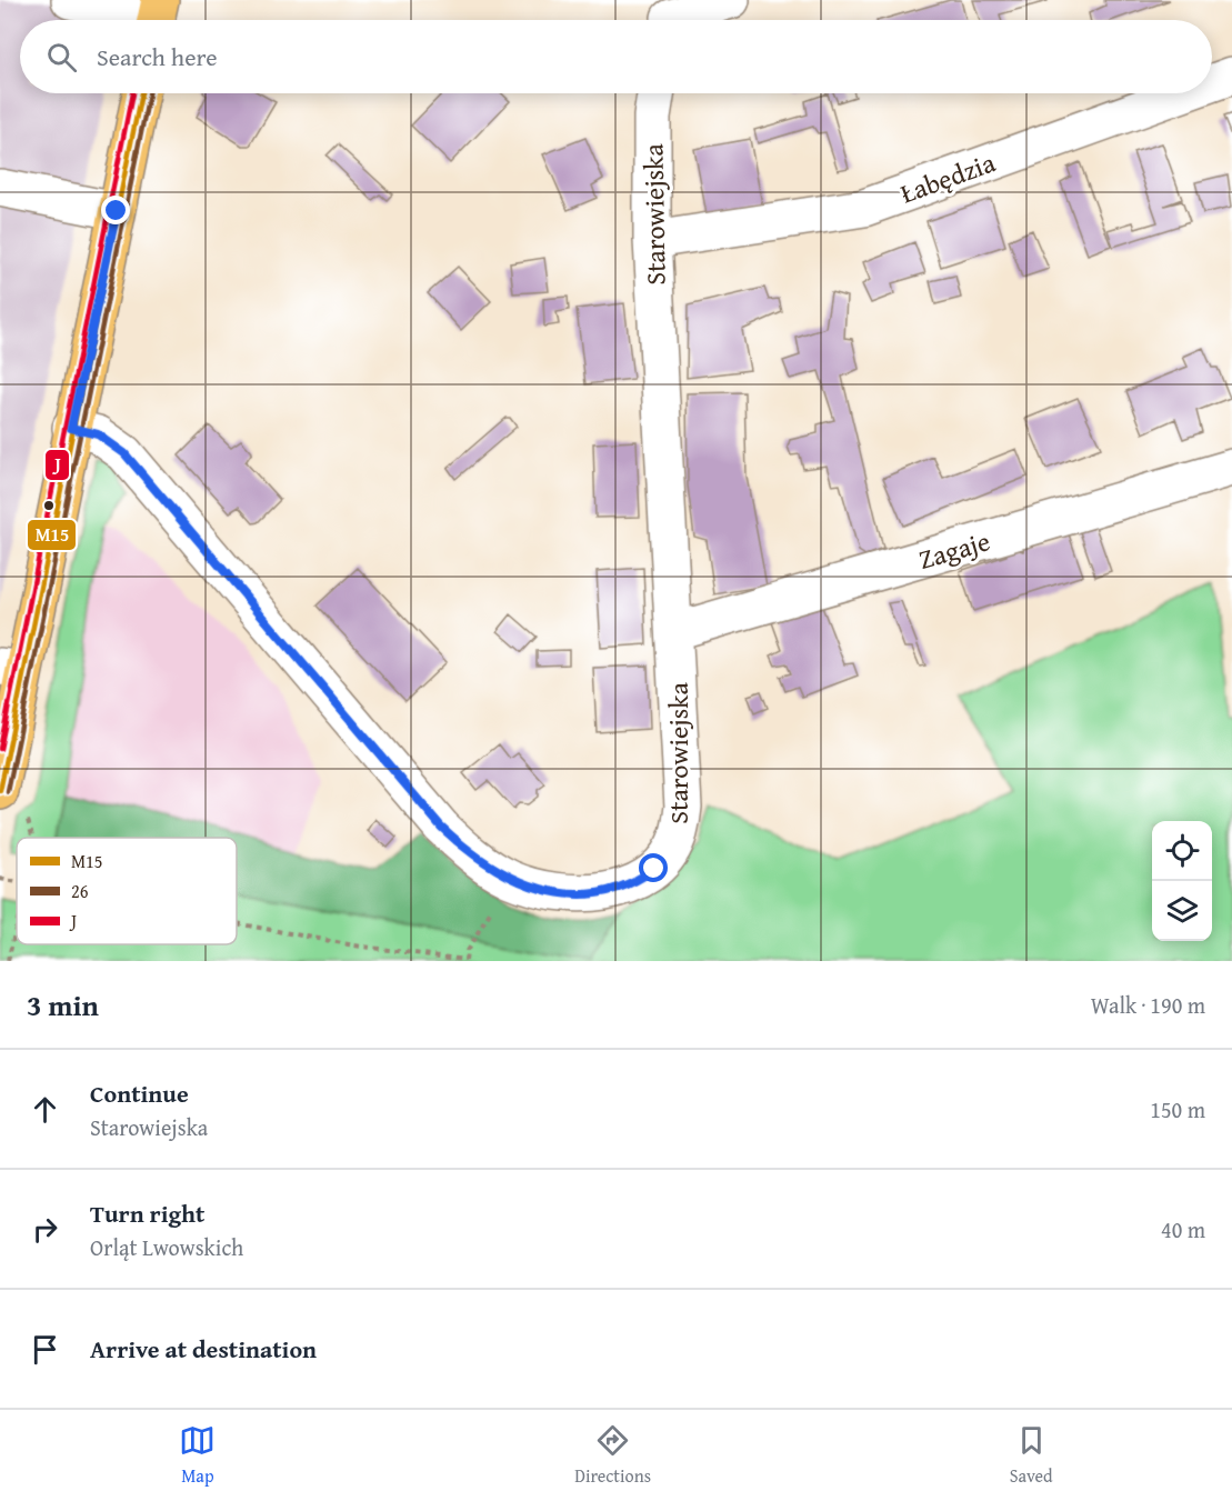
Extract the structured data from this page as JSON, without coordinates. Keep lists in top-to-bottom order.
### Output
{
  "streets": {
    "street": ["Łabędzia", "Starowiejska", "Zagaje"]
  },
  "crossings": [
    ["Łabędzia", "Starowiejska"],
    ["Starowiejska", "Zagaje"]
  ],
  "lines": ["transit line M15", "transit line 26", "transit line J"],
  "legend": ["M15", "26", "J"],
  "page": {
    "search": "Search here",
    "heading": ["3 min", "Walk · 190 m"],
    "list": [
      ["Continue", "Starowiejska", "150 m"],
      ["Turn right", "Orląt Lwowskich", "40 m"],
      "Arrive at destination"
    ],
    "nav": ["Map", "Directions", "Saved"]
  }
}
